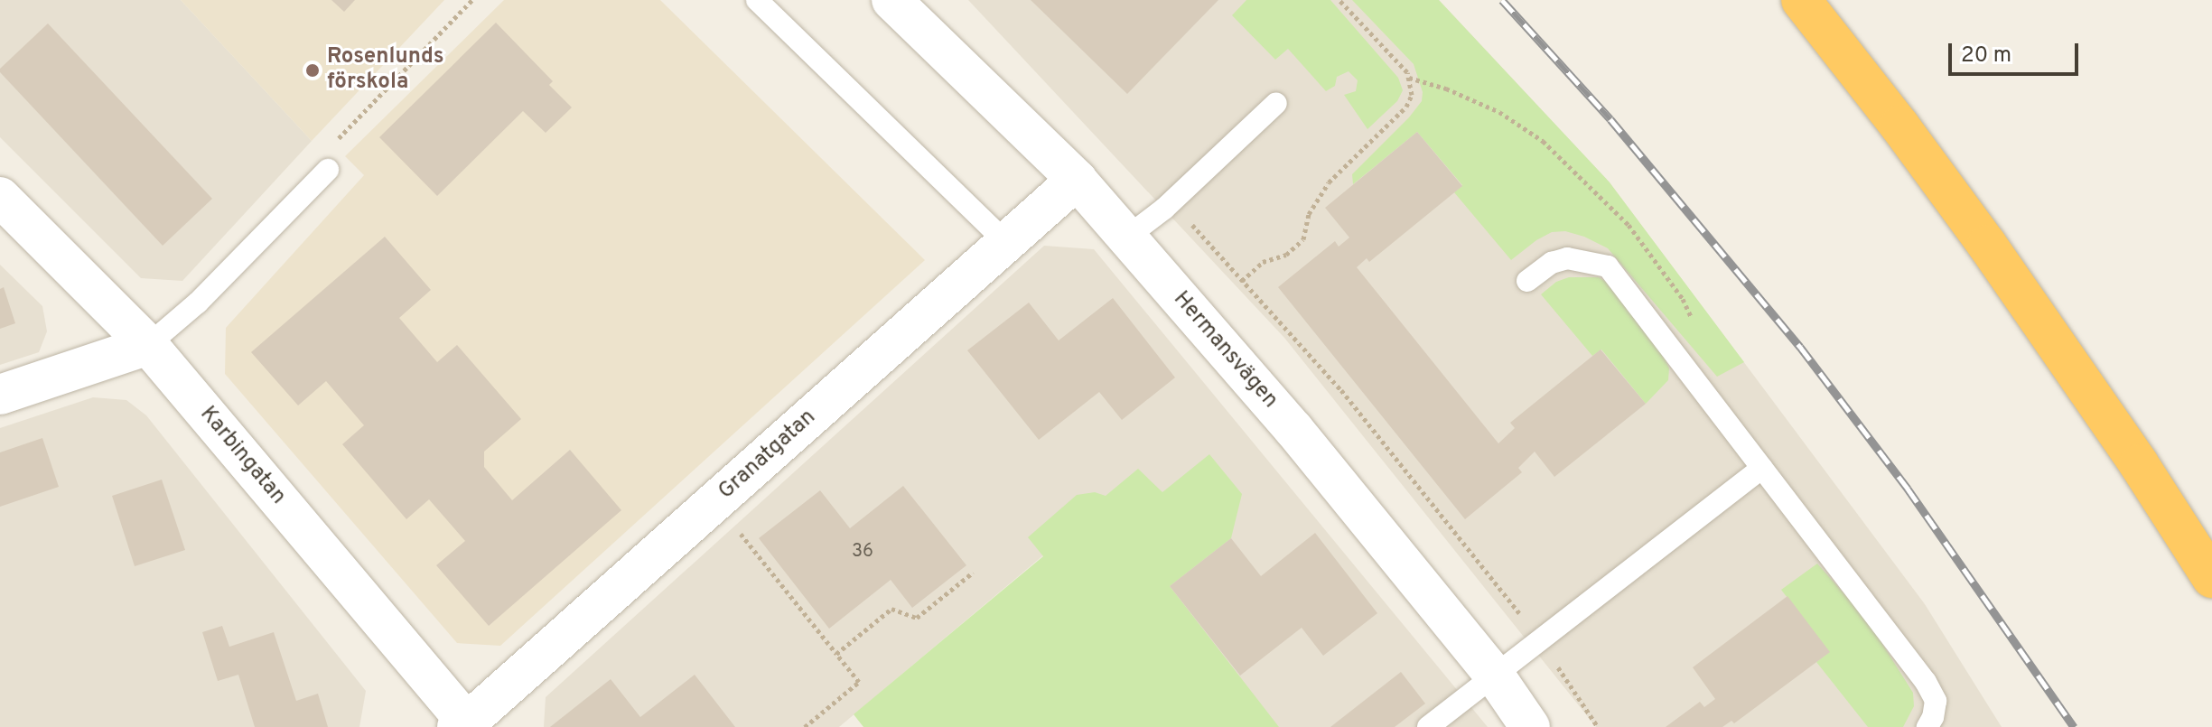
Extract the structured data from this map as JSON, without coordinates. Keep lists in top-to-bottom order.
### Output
{
  "streets": {
    "street": ["Hermansvägen", "Granatgatan", "Karbingatan"]
  },
  "crossings": [
    ["Hermansvägen", "Granatgatan"],
    ["Granatgatan", "Karbingatan"]
  ],
  "places": ["Rosenlunds förskola"],
  "house_numbers": ["36"],
  "scale_bar": "20 m"
}
